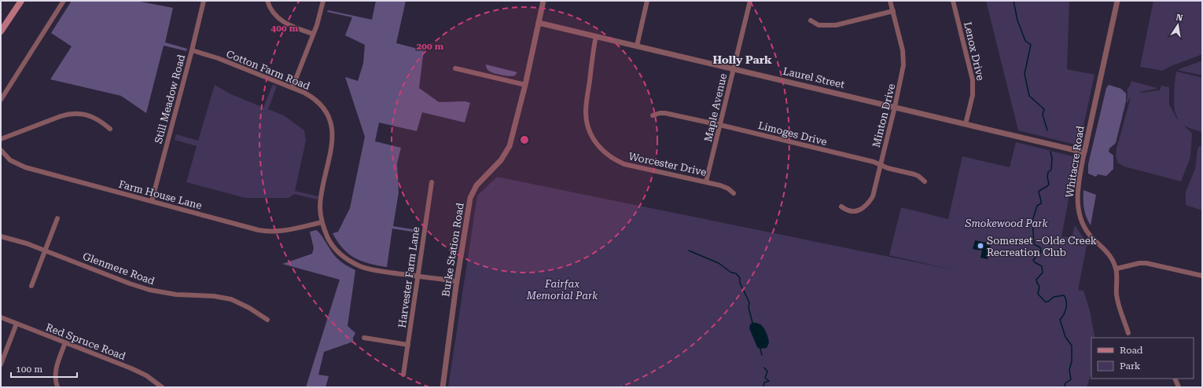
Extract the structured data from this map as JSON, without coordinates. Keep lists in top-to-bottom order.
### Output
{
  "streets": {
    "street": [
      "Lenox Drive",
      "Cotton Farm Road",
      "Laurel Street",
      "Still Meadow Road",
      "Maple Avenue",
      "Minton Drive",
      "Limoges Drive",
      "Whitacre Road",
      "Worcester Drive",
      "Farm House Lane",
      "Burke Station Road",
      "Glenmere Road",
      "Harvester Farm Lane",
      "Red Spruce Road"
    ]
  },
  "crossings": [
    ["Lenox Drive", "Laurel Street"],
    ["Cotton Farm Road", "Still Meadow Road"],
    ["Cotton Farm Road", "Farm House Lane"],
    ["Cotton Farm Road", "Burke Station Road"],
    ["Cotton Farm Road", "Harvester Farm Lane"],
    ["Laurel Street", "Maple Avenue"],
    ["Laurel Street", "Minton Drive"],
    ["Laurel Street", "Whitacre Road"],
    ["Laurel Street", "Worcester Drive"],
    ["Laurel Street", "Burke Station Road"],
    ["Still Meadow Road", "Farm House Lane"],
    ["Maple Avenue", "Limoges Drive"],
    ["Maple Avenue", "Worcester Drive"],
    ["Minton Drive", "Limoges Drive"]
  ],
  "districts": ["Holly Park"],
  "parks": ["Smokewood Park", "Fairfax Memorial Park"],
  "places": ["Somerset –Olde Creek Recreation Club"],
  "legend": ["Road", "Park"],
  "scale_bar": "100 m",
  "north": "top",
  "rings": ["400 m", "200 m"]
}
